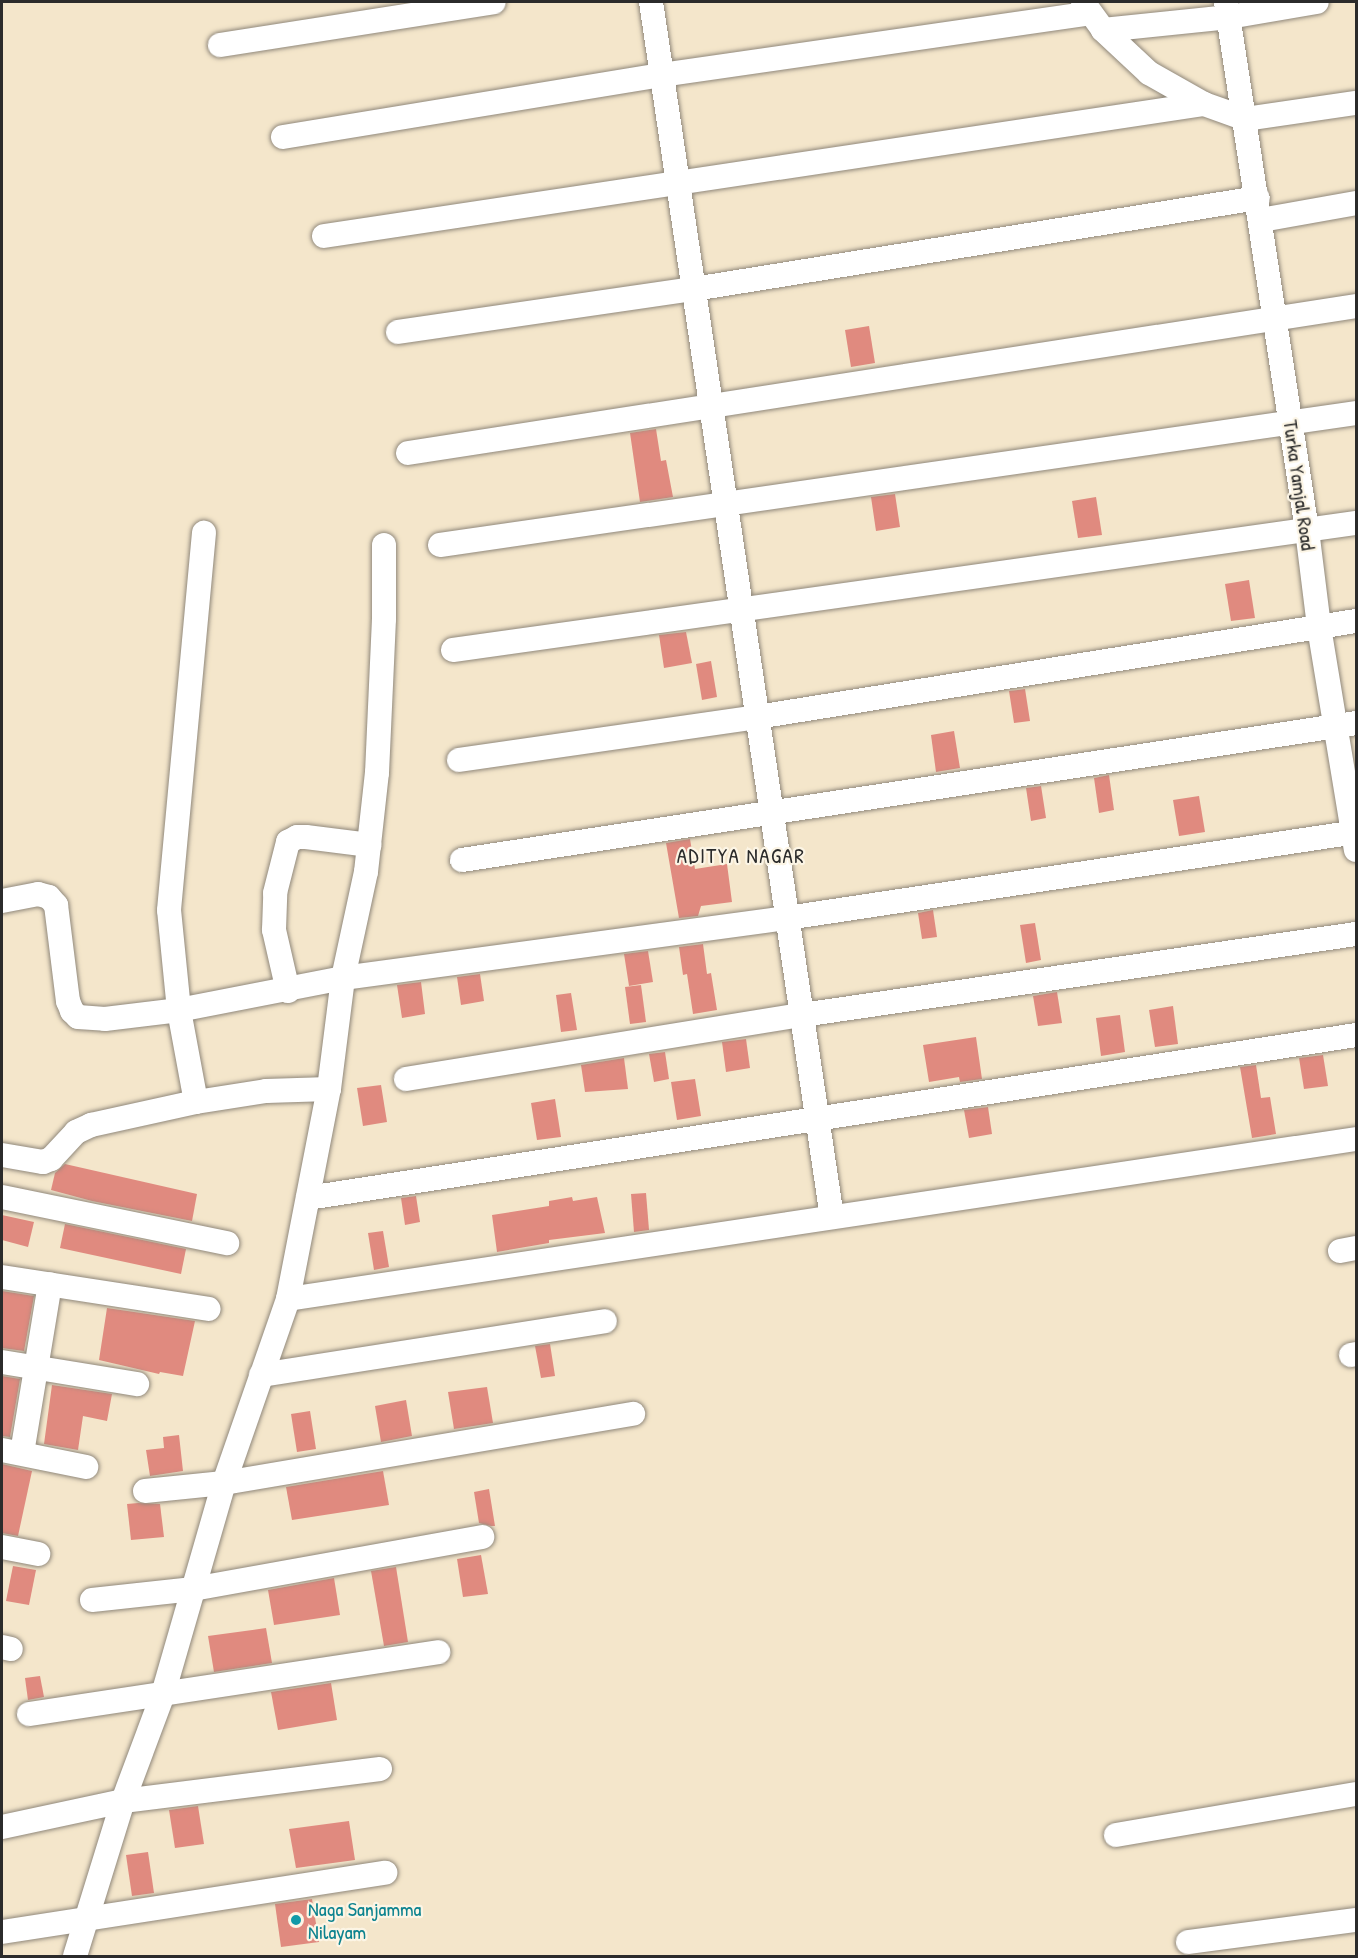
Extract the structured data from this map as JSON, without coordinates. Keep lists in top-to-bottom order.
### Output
{
  "streets": {
    "street": ["Turka Yamjal Road"]
  },
  "districts": ["ADITYA NAGAR"],
  "places": ["Naga Sanjamma Nilayam"]
}
